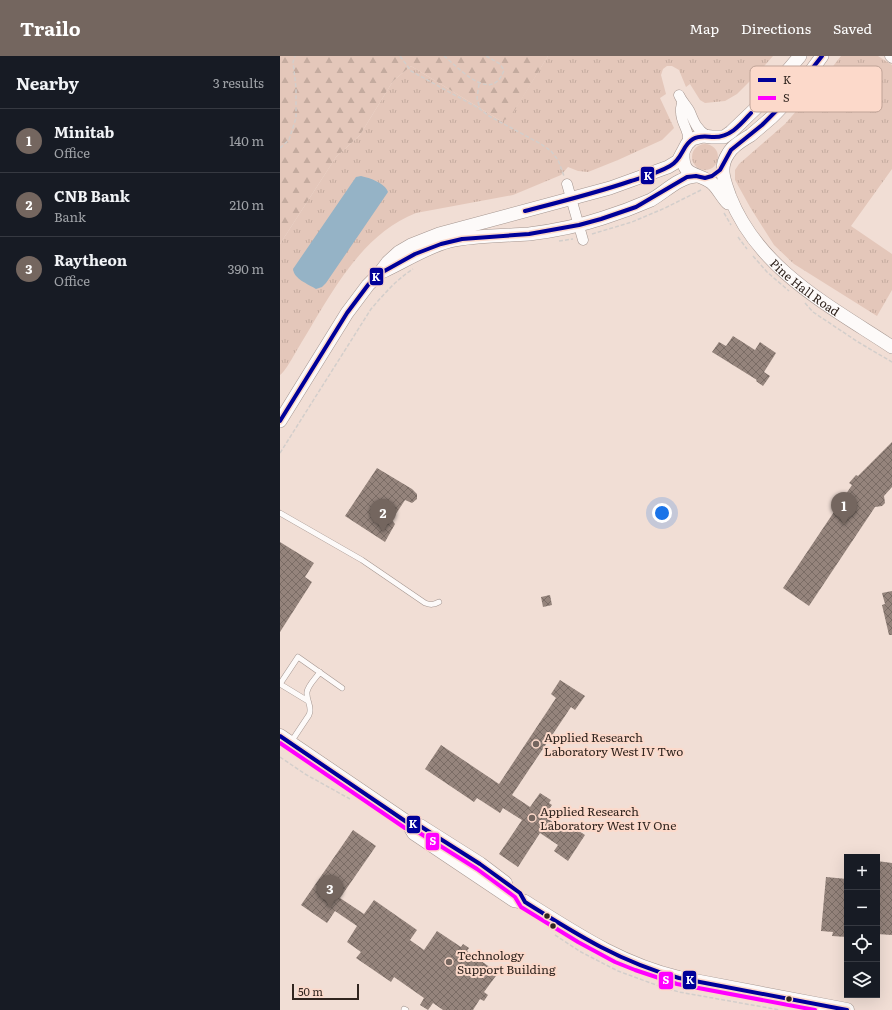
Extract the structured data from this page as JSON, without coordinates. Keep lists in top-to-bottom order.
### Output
{
  "streets": {
    "street": ["Pine Hall Road"]
  },
  "places": ["Applied Research Laboratory West IV Two", "Applied Research Laboratory West IV One", "Technology Support Building"],
  "lines": ["transit line K", "transit line S"],
  "legend": ["K", "S"],
  "scale_bar": "50 m",
  "page": {
    "header": "Trailo",
    "nav": ["Map", "Directions", "Saved"],
    "heading": ["Nearby", "3 results"],
    "list": [
      {
        "mark": "1",
        "name": "Minitab",
        "note": "Office",
        "value": "140 m"
      },
      {
        "mark": "2",
        "name": "CNB Bank",
        "note": "Bank",
        "value": "210 m"
      },
      {
        "mark": "3",
        "name": "Raytheon",
        "note": "Office",
        "value": "390 m"
      }
    ],
    "pins": ["1", "2", "3"],
    "map_buttons": ["+", "−"],
    "scale": "50 m"
  }
}
